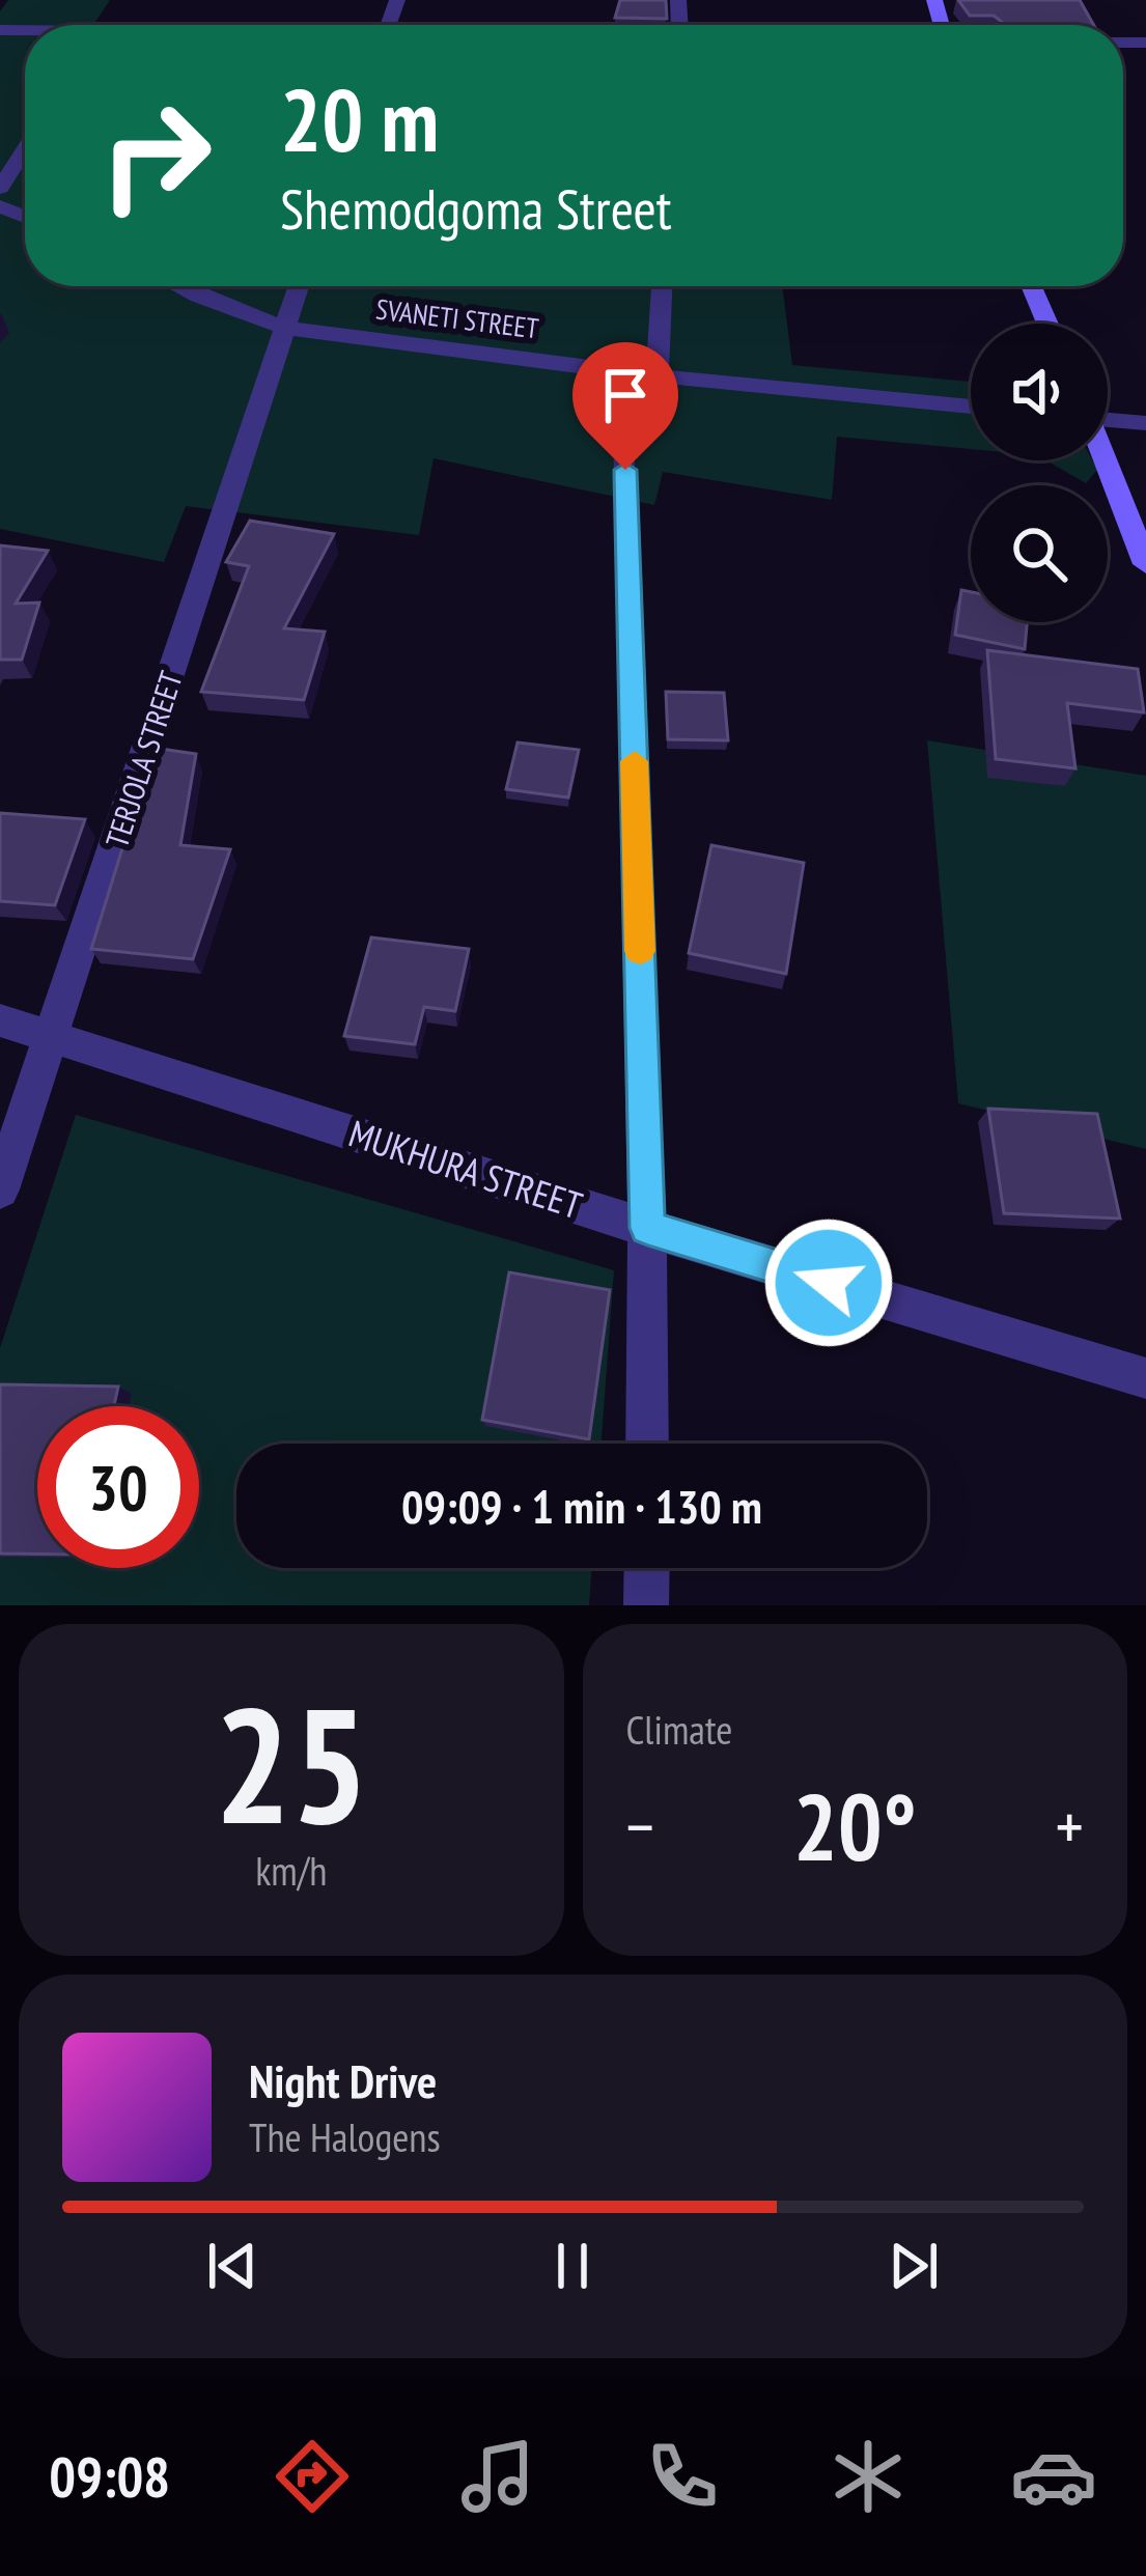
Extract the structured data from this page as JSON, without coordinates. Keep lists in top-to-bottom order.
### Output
{
  "streets": {
    "street": ["SVANETI STREET", "TERJOLA STREET", "MUKHURA STREET"]
  },
  "crossings": [
    ["SVANETI STREET", "TERJOLA STREET"],
    ["TERJOLA STREET", "MUKHURA STREET"]
  ],
  "page": {
    "turn": ["20 m", "Shemodgoma Street"],
    "limit": "30",
    "trip": "09:09 · 1 min · 130 m",
    "tile": [
      ["25", "km/h"],
      "Climate"
    ],
    "heat": ["−", "20°", "+"],
    "song": ["Night Drive", "The Halogens"],
    "tabs": "09:08"
  }
}
